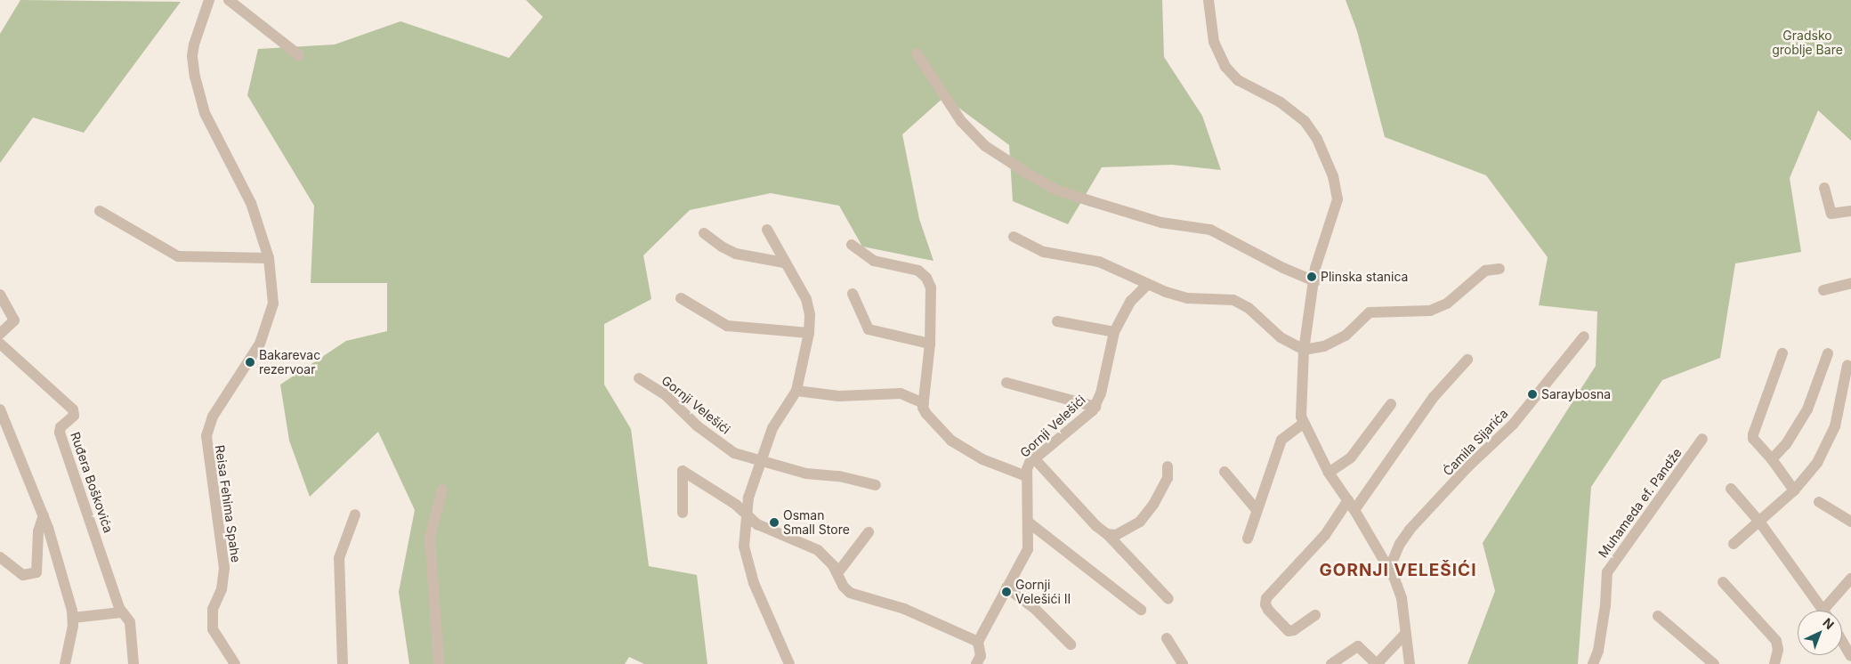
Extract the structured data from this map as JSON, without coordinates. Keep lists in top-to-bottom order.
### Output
{
  "streets": {
    "street": [
      "Gornji Velešići",
      "Ćamila Sijarića",
      "Ruđera Boškovića",
      "Muhameda ef. Pandže",
      "Reisa Fehima Spahe"
    ]
  },
  "districts": ["GORNJI VELEŠIĆI"],
  "parks": ["Gradsko groblje Bare"],
  "places": [
    "Plinska stanica",
    "Bakarevac rezervoar",
    "Saraybosna",
    "Osman Small Store",
    "Gornji Velešići II"
  ],
  "north": "top right"
}
